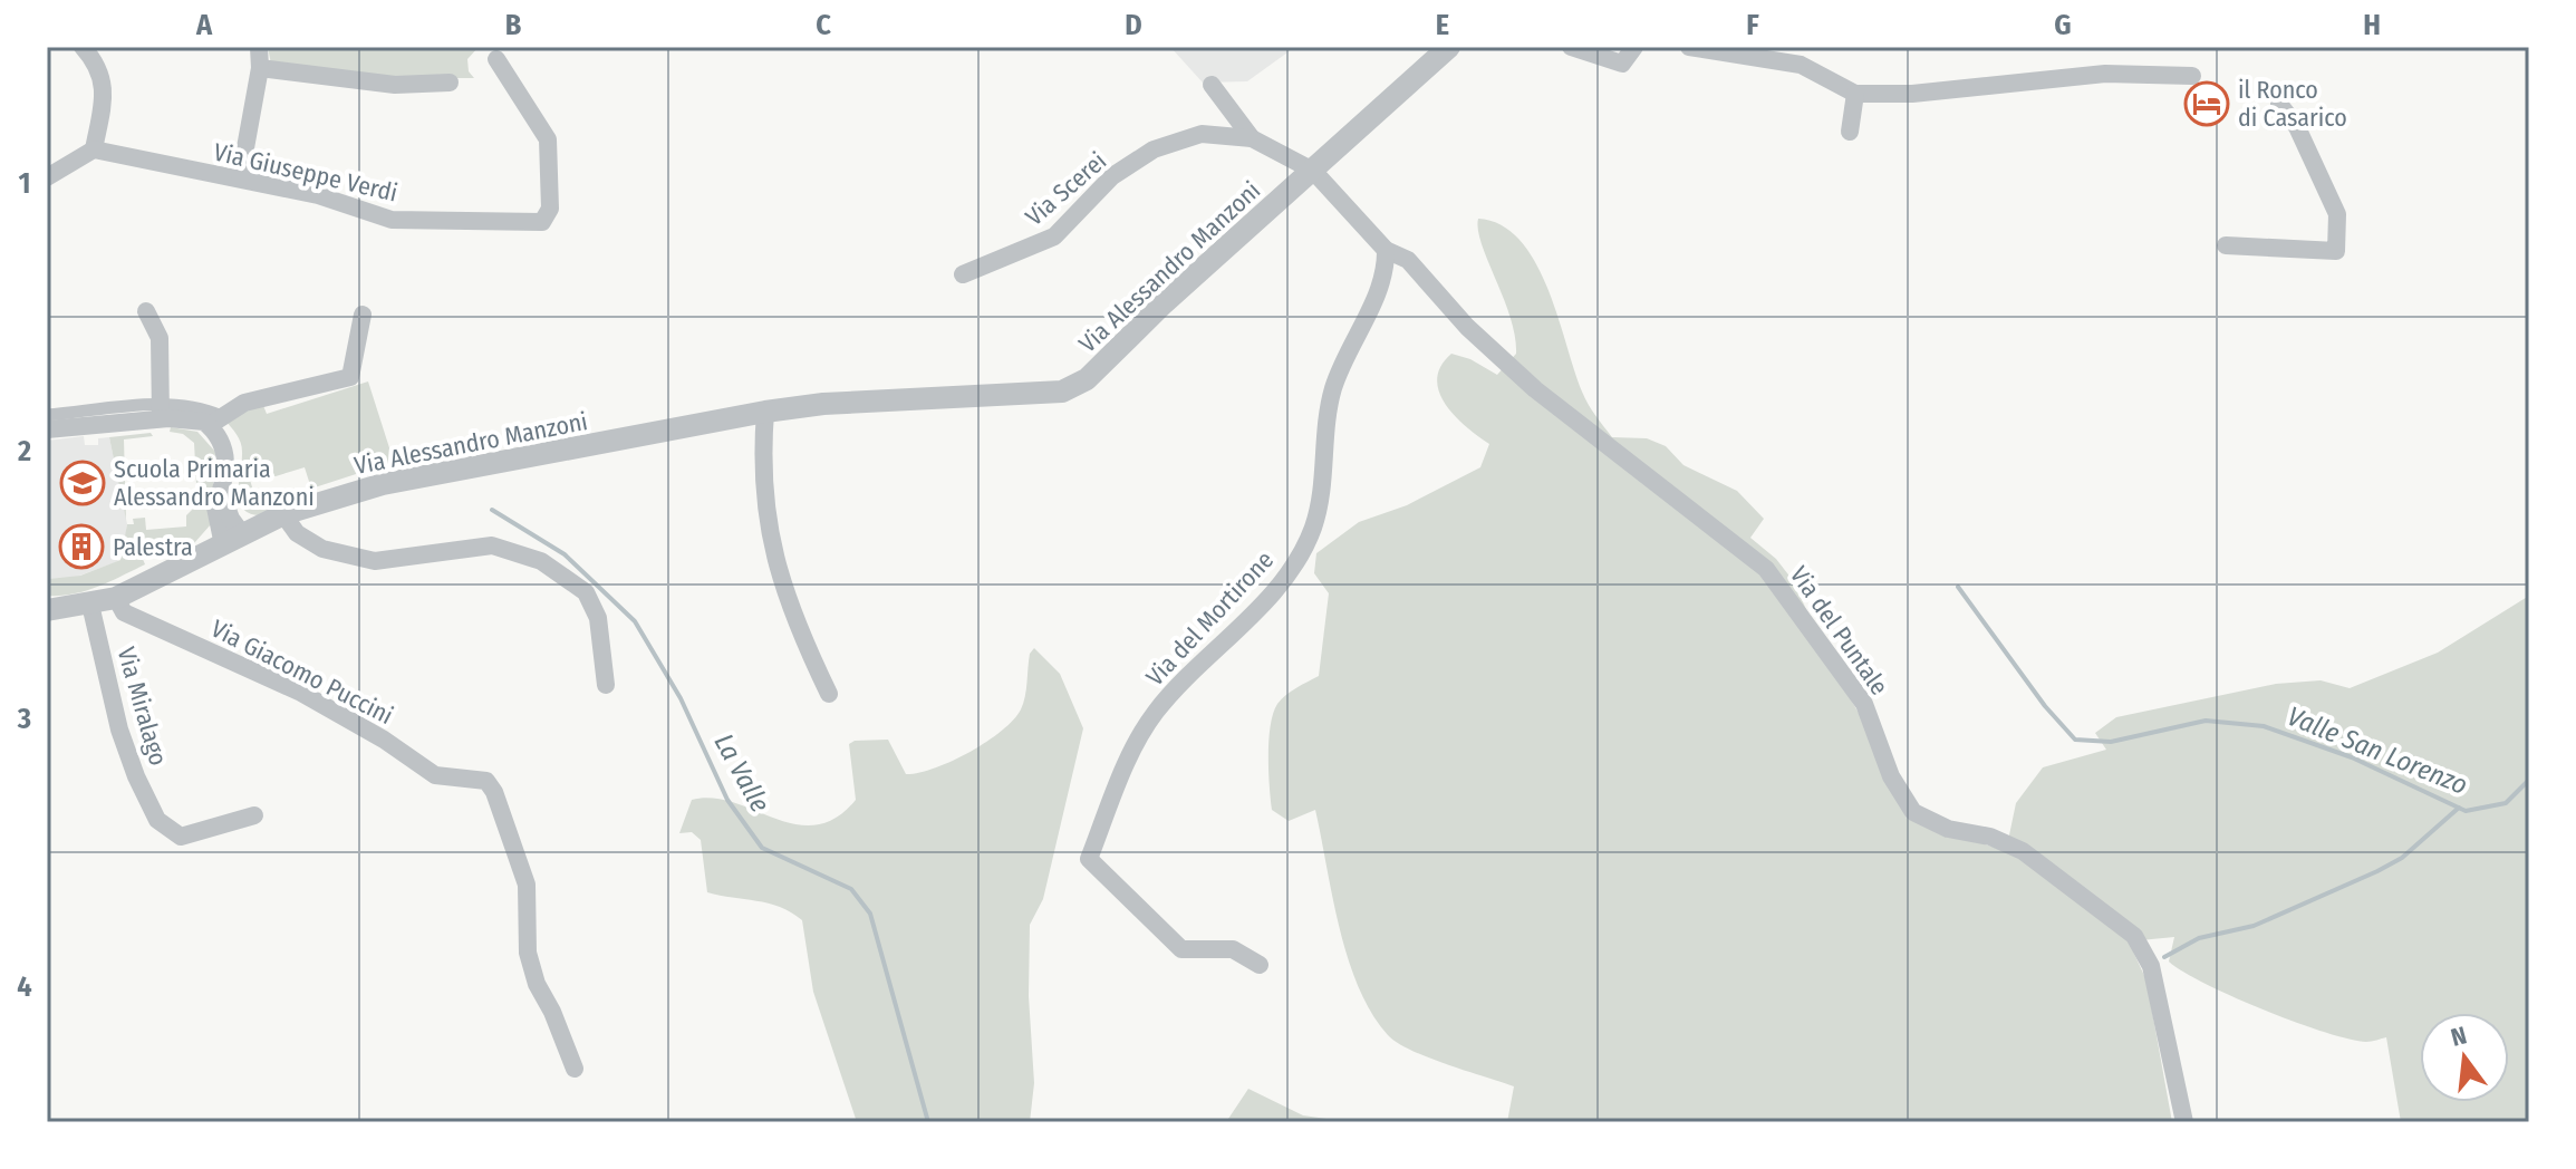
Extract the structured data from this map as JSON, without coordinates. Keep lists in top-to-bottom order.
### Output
{
  "streets": {
    "street": [
      "Via Giuseppe Verdi",
      "Via Scerei",
      "Via Alessandro Manzoni",
      "Via del Mortirone",
      "Via del Puntale",
      "Via Giacomo Puccini",
      "Via Miralago"
    ]
  },
  "crossings": [
    ["Via Scerei", "Via Alessandro Manzoni"],
    ["Via Alessandro Manzoni", "Via Giacomo Puccini"],
    ["Via Alessandro Manzoni", "Via Miralago"],
    ["Via del Mortirone", "Via del Puntale"]
  ],
  "water": ["Valle San Lorenzo", "La Valle"],
  "places": {
    "hotel": ["il Ronco di Casarico"],
    "school or university": ["Scuola Primaria Alessandro Manzoni"],
    "building": ["Palestra"]
  },
  "north": "top",
  "grid": {
    "columns": [
      "A",
      "B",
      "C",
      "D",
      "E",
      "F",
      "G",
      "H"
    ],
    "rows": [
      "1",
      "2",
      "3",
      "4"
    ]
  }
}
